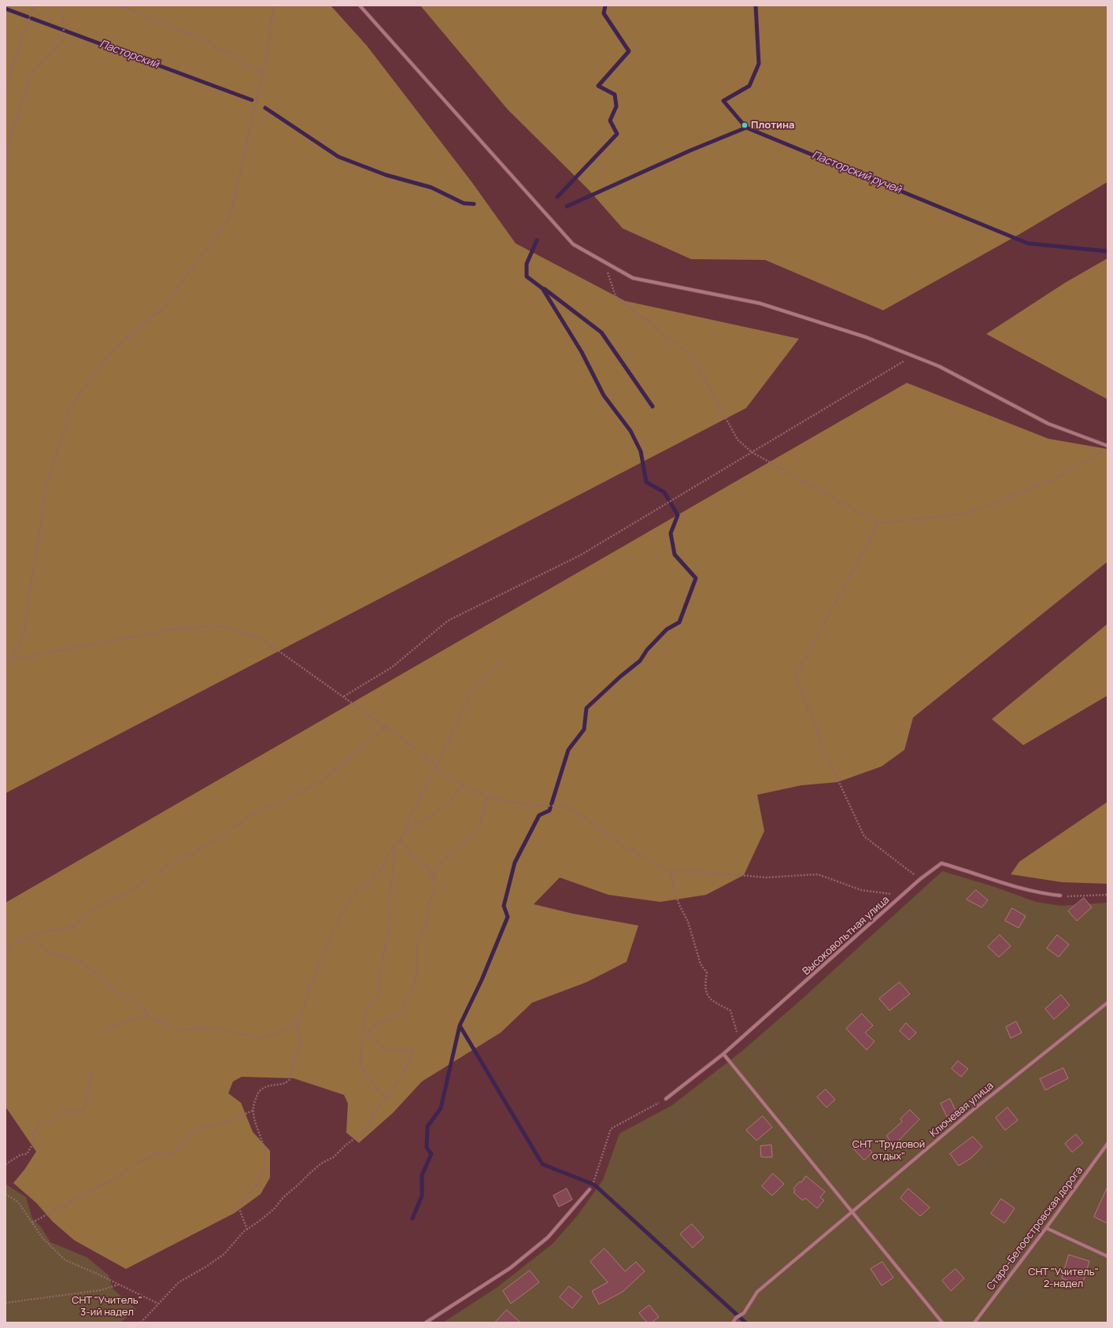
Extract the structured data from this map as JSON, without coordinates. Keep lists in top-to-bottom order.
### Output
{
  "streets": {
    "street": ["Высоковольтная улица", "Ключевая улица", "Старо-Белоостровская дорога"]
  },
  "water": ["Пасторский", "Пасторский ручей"],
  "parks": ["СНТ \"Трудовой отдых\"", "СНТ \"Учитель\" 2-надел", "СНТ \"Учитель\" 3-ий надел"],
  "places": ["Плотина"]
}
